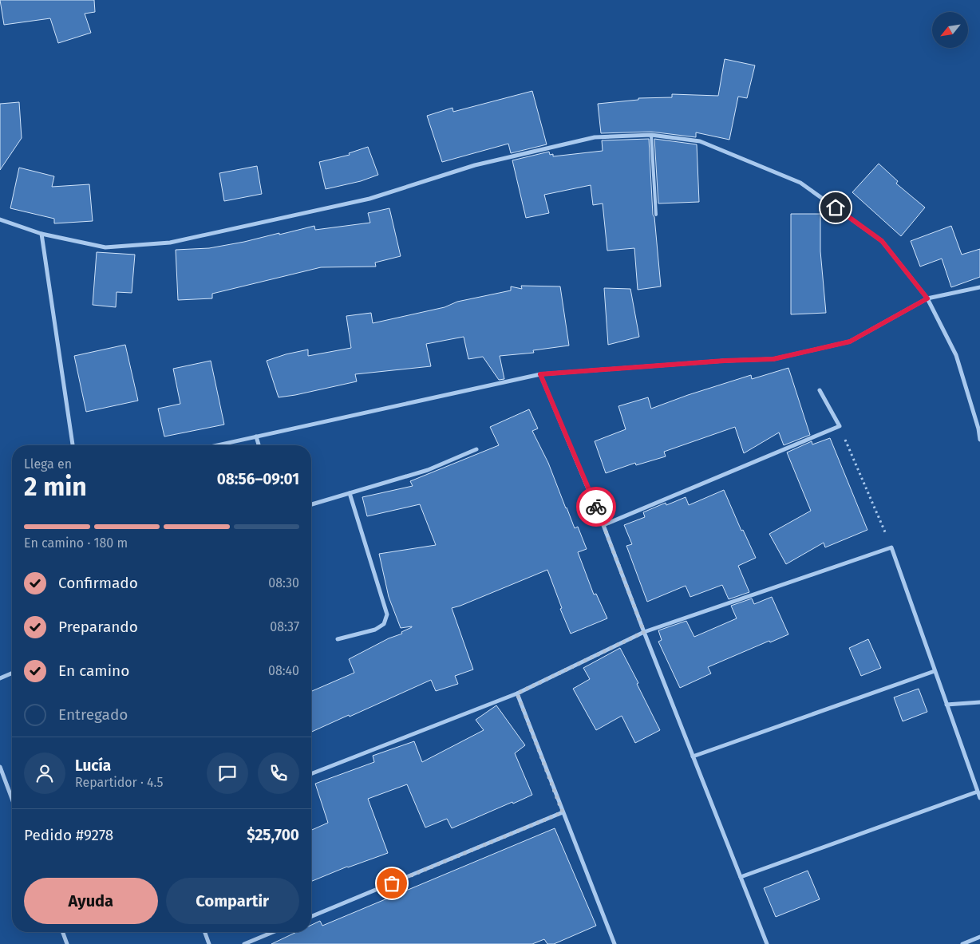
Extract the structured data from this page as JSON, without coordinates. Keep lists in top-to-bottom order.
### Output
{
  "north": "bottom left",
  "page": {
    "heading": ["2 min", "Llega en", "08:56–09:01"],
    "panel": [
      "Lucía",
      "Repartidor · 4.5",
      "Pedido #9278",
      "$25,700"
    ],
    "bar": "En camino · 180 m",
    "list": [
      ["Confirmado", "08:30"],
      ["Preparando", "08:37"],
      ["En camino", "08:40"],
      "Entregado"
    ],
    "buttons": ["Ayuda", "Compartir"]
  }
}
